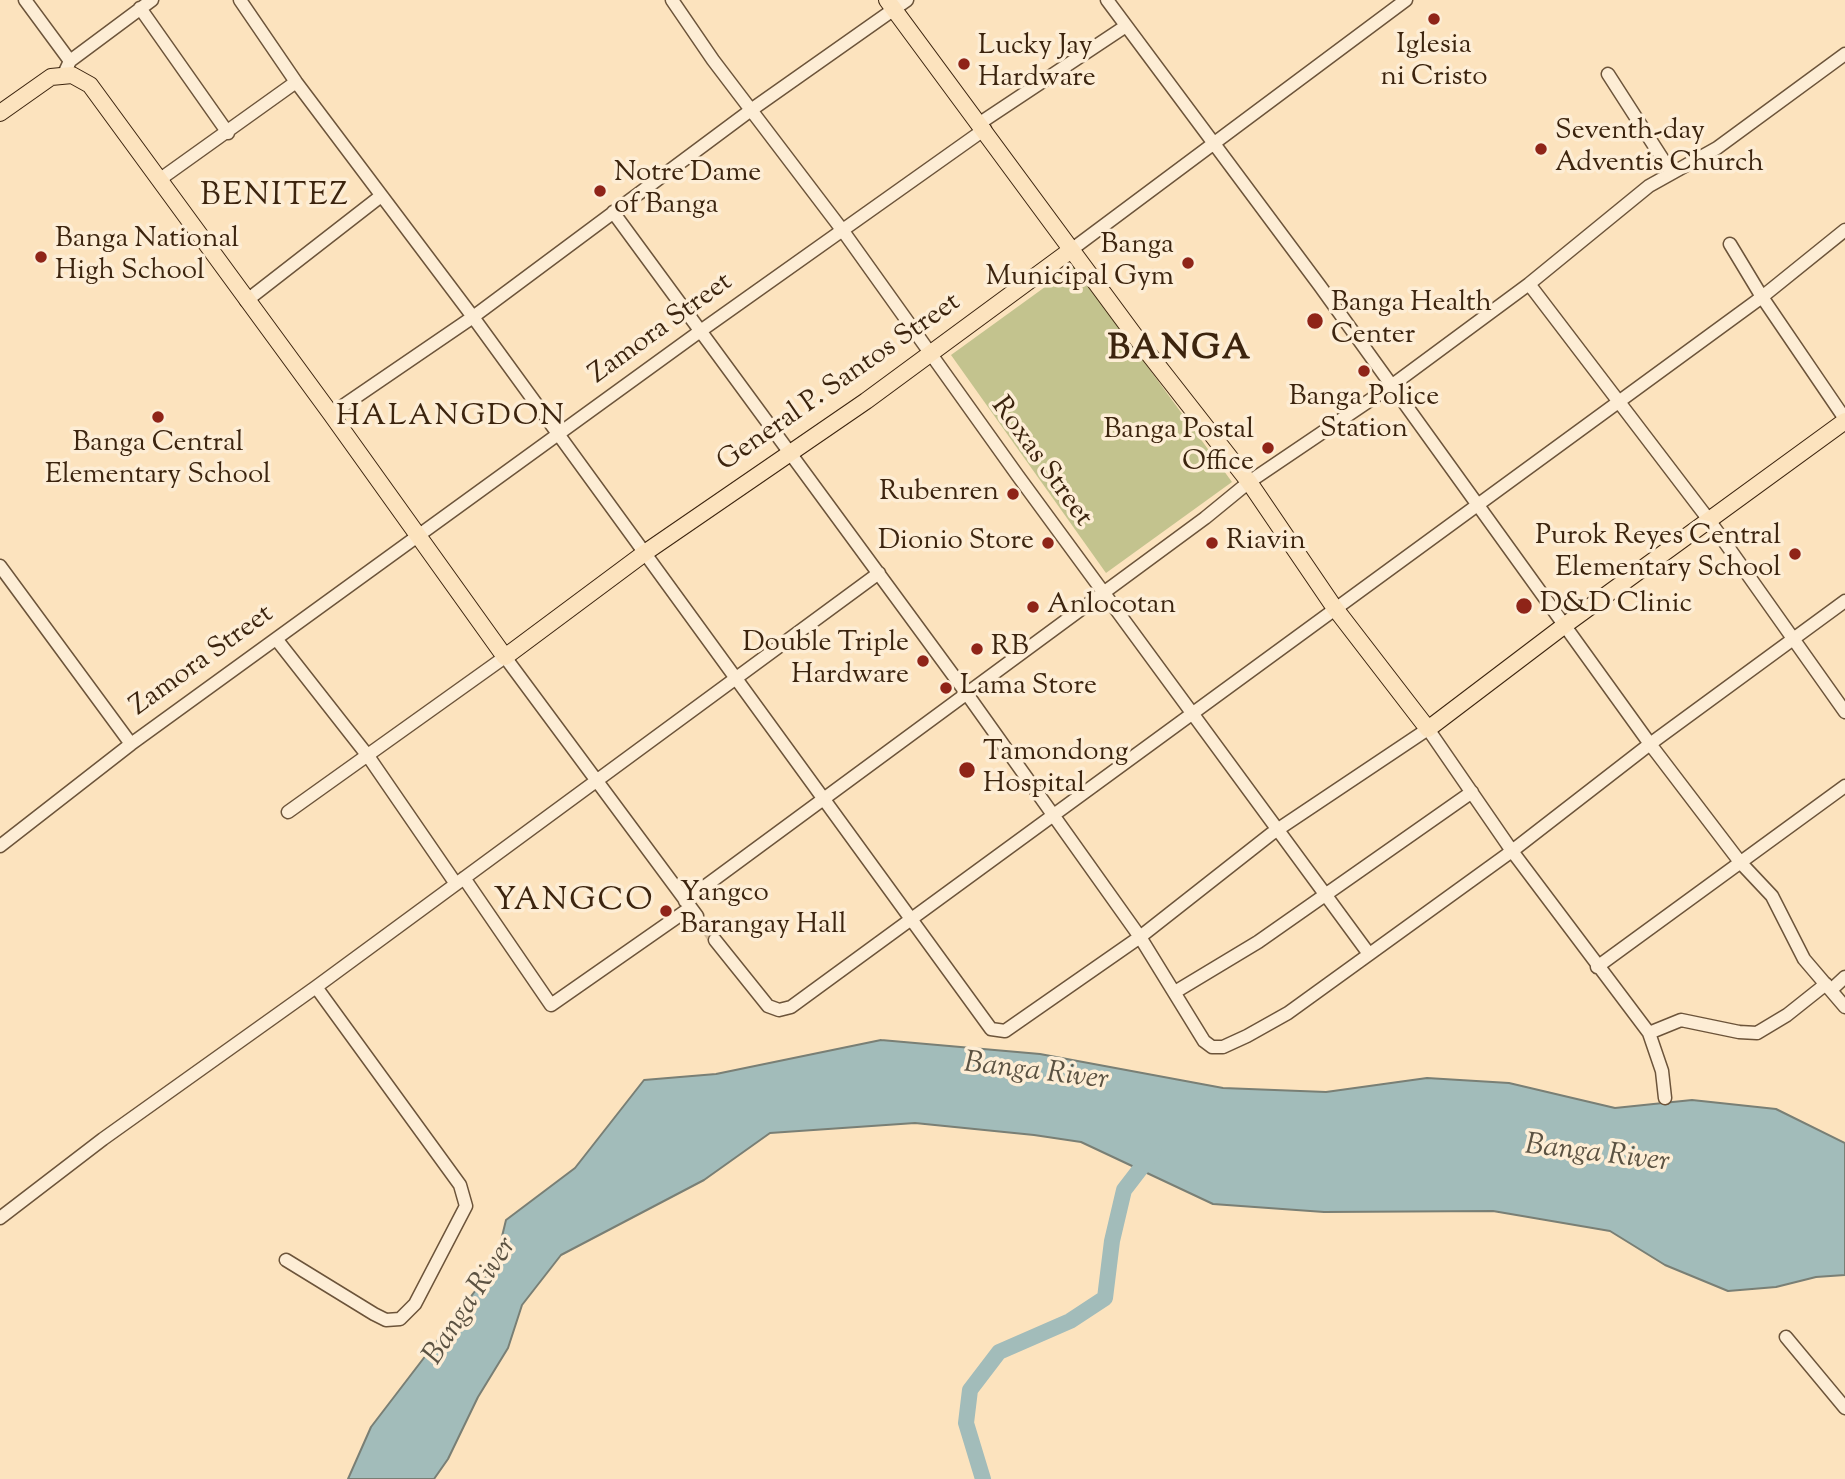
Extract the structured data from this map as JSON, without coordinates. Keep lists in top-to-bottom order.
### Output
{
  "streets": {
    "main road": ["General P. Santos Street"],
    "street": ["Zamora Street", "Roxas Street"]
  },
  "crossings": [
    ["Zamora Street", "Roxas Street"],
    ["General P. Santos Street", "Roxas Street"]
  ],
  "districts": [
    "BENITEZ",
    "BANGA",
    "HALANGDON",
    "YANGCO"
  ],
  "water": ["Banga River"],
  "places": [
    "Iglesia ni Cristo",
    "Lucky Jay Hardware",
    "Seventh-day Adventis Church",
    "Notre Dame of Banga",
    "Banga National High School",
    "Banga Municipal Gym",
    "Banga Health Center",
    "Banga Police Station",
    "Banga Central Elementary School",
    "Banga Postal Office",
    "Rubenren",
    "Dionio Store",
    "Riavin",
    "Purok Reyes Central Elementary School",
    "D&D Clinic",
    "Anlocotan",
    "RB",
    "Double Triple Hardware",
    "Lama Store",
    "Tamondong Hospital",
    "Yangco Barangay Hall"
  ]
}
